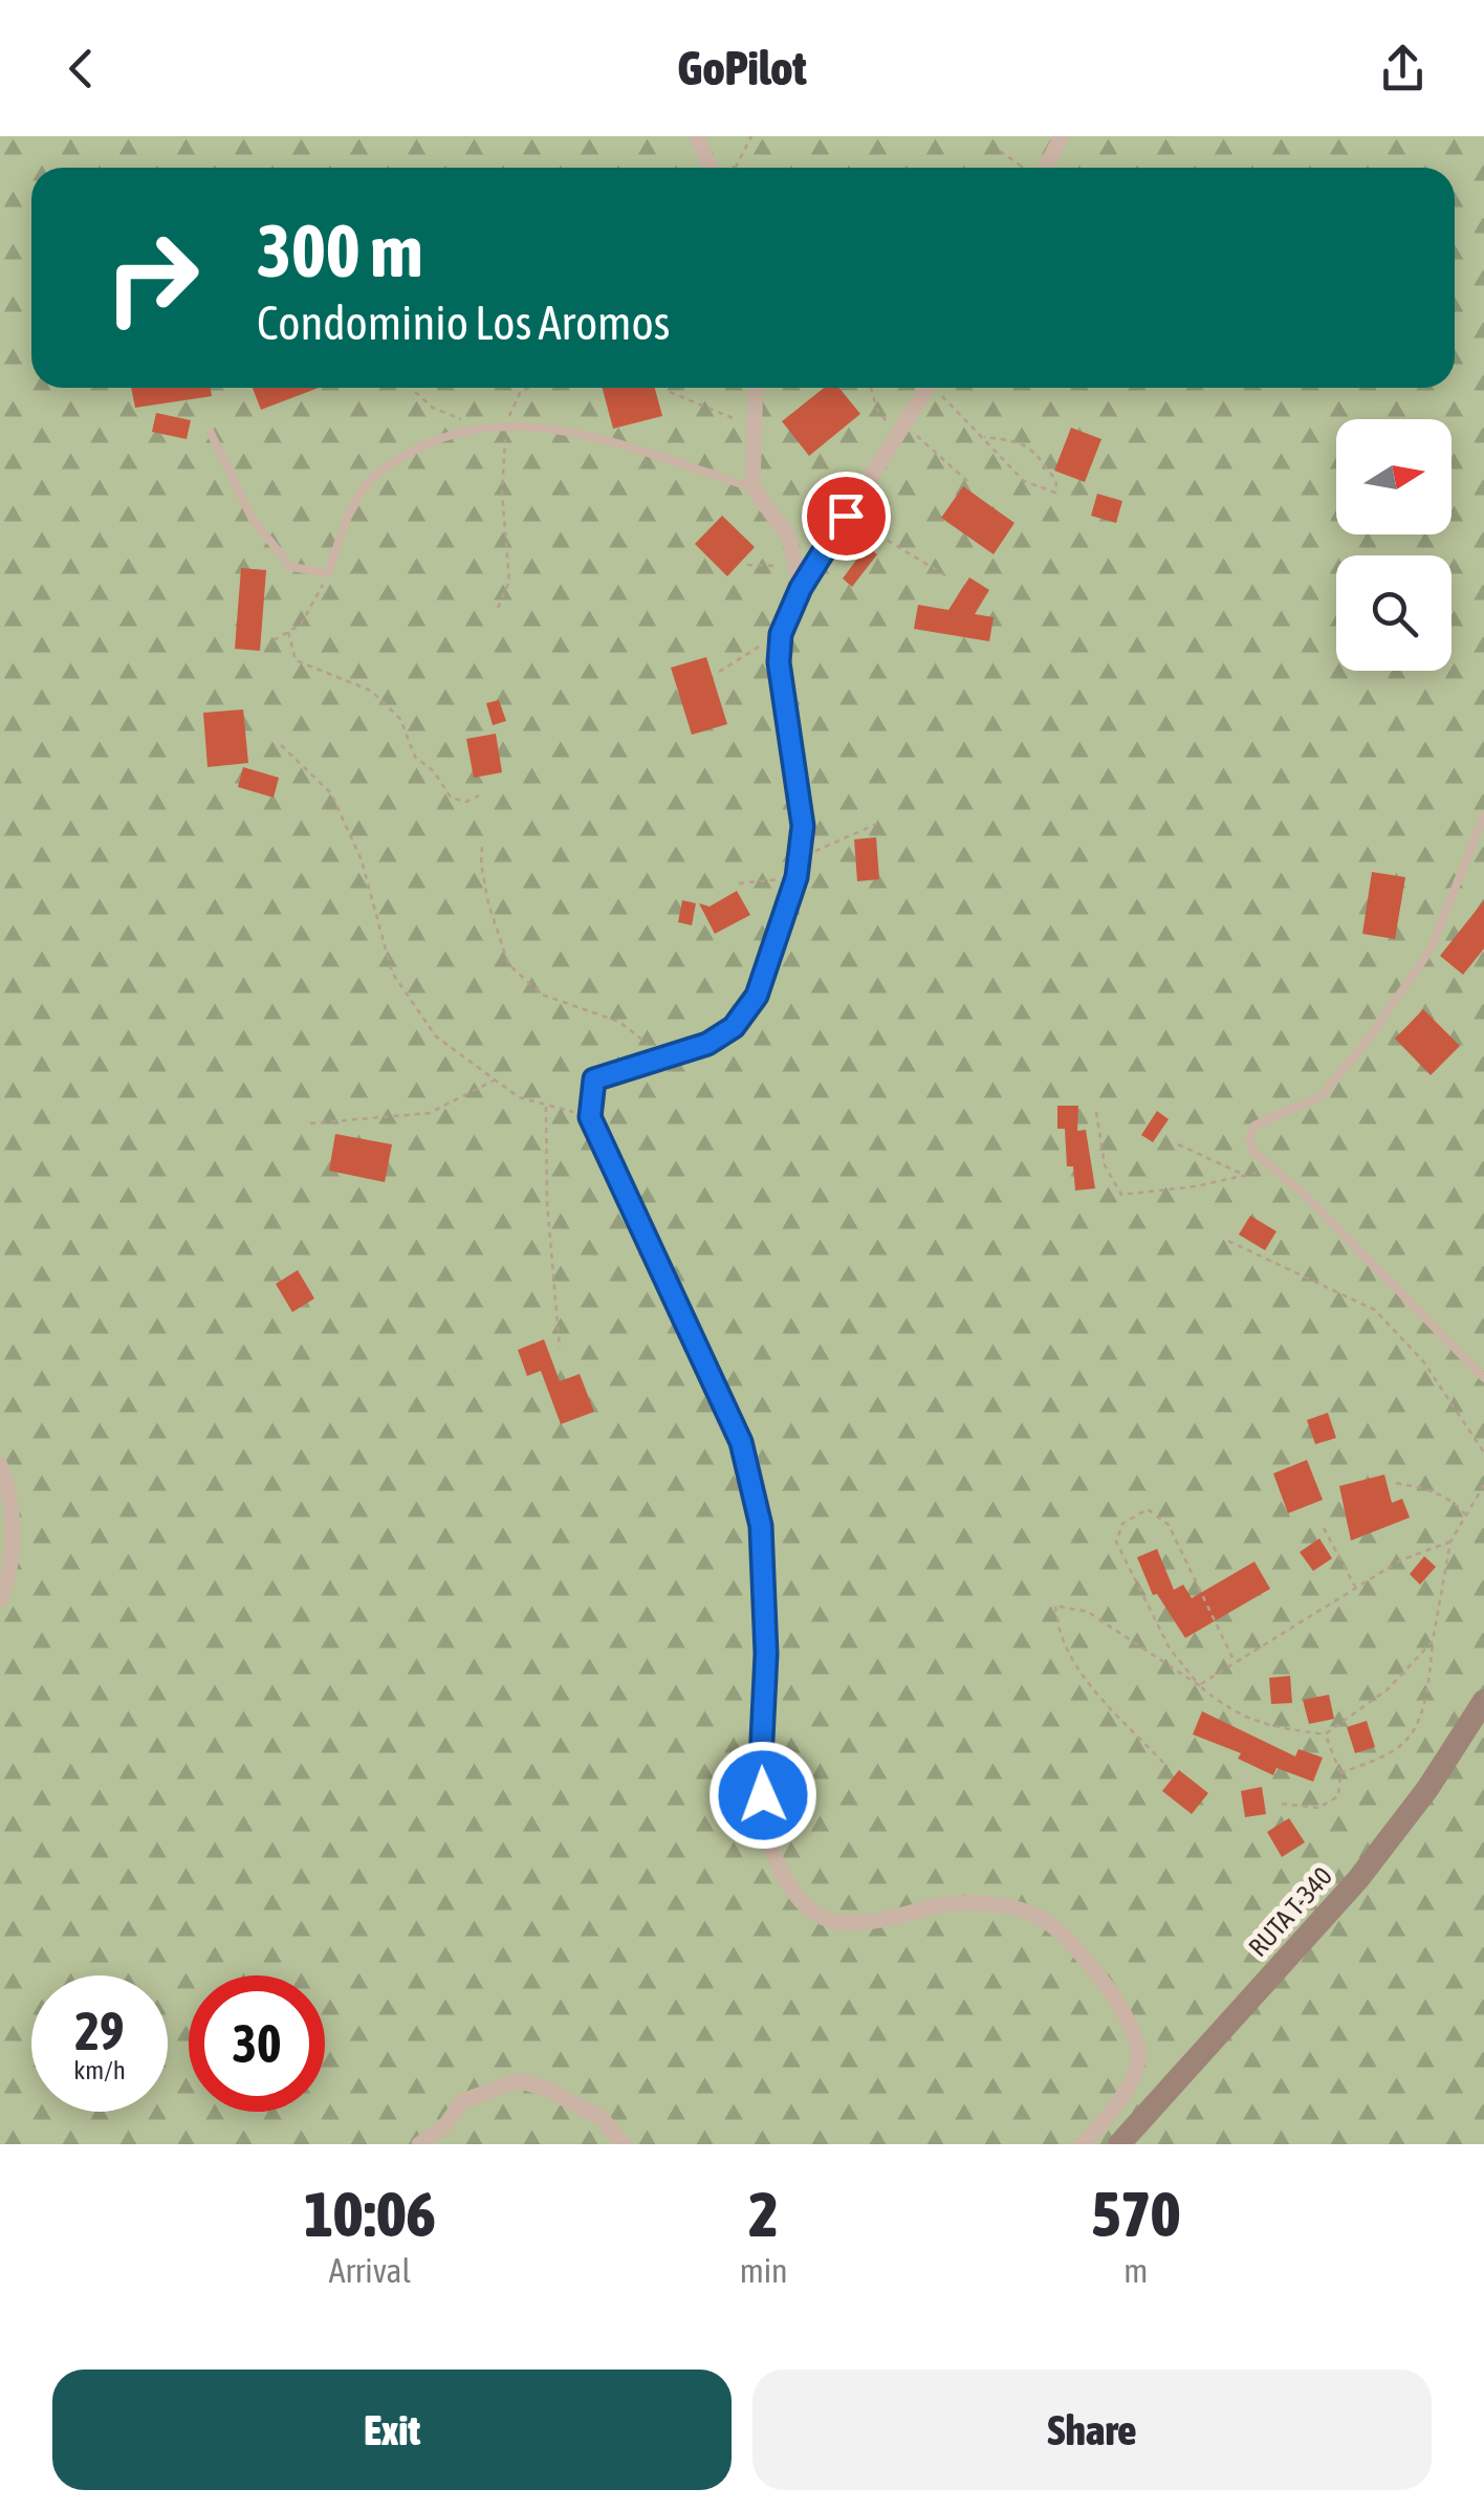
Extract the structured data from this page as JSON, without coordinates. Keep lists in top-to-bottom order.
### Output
{
  "streets": {
    "street": ["RUTA T-340"]
  },
  "north": "right",
  "page": {
    "header": "GoPilot",
    "turn": ["300 m", "Condominio Los Aromos"],
    "speed": "29 km/h",
    "limit": "30",
    "eta": [
      "10:06",
      "Arrival",
      "2",
      "min",
      "570",
      "m"
    ],
    "buttons": ["Exit", "Share"]
  }
}
